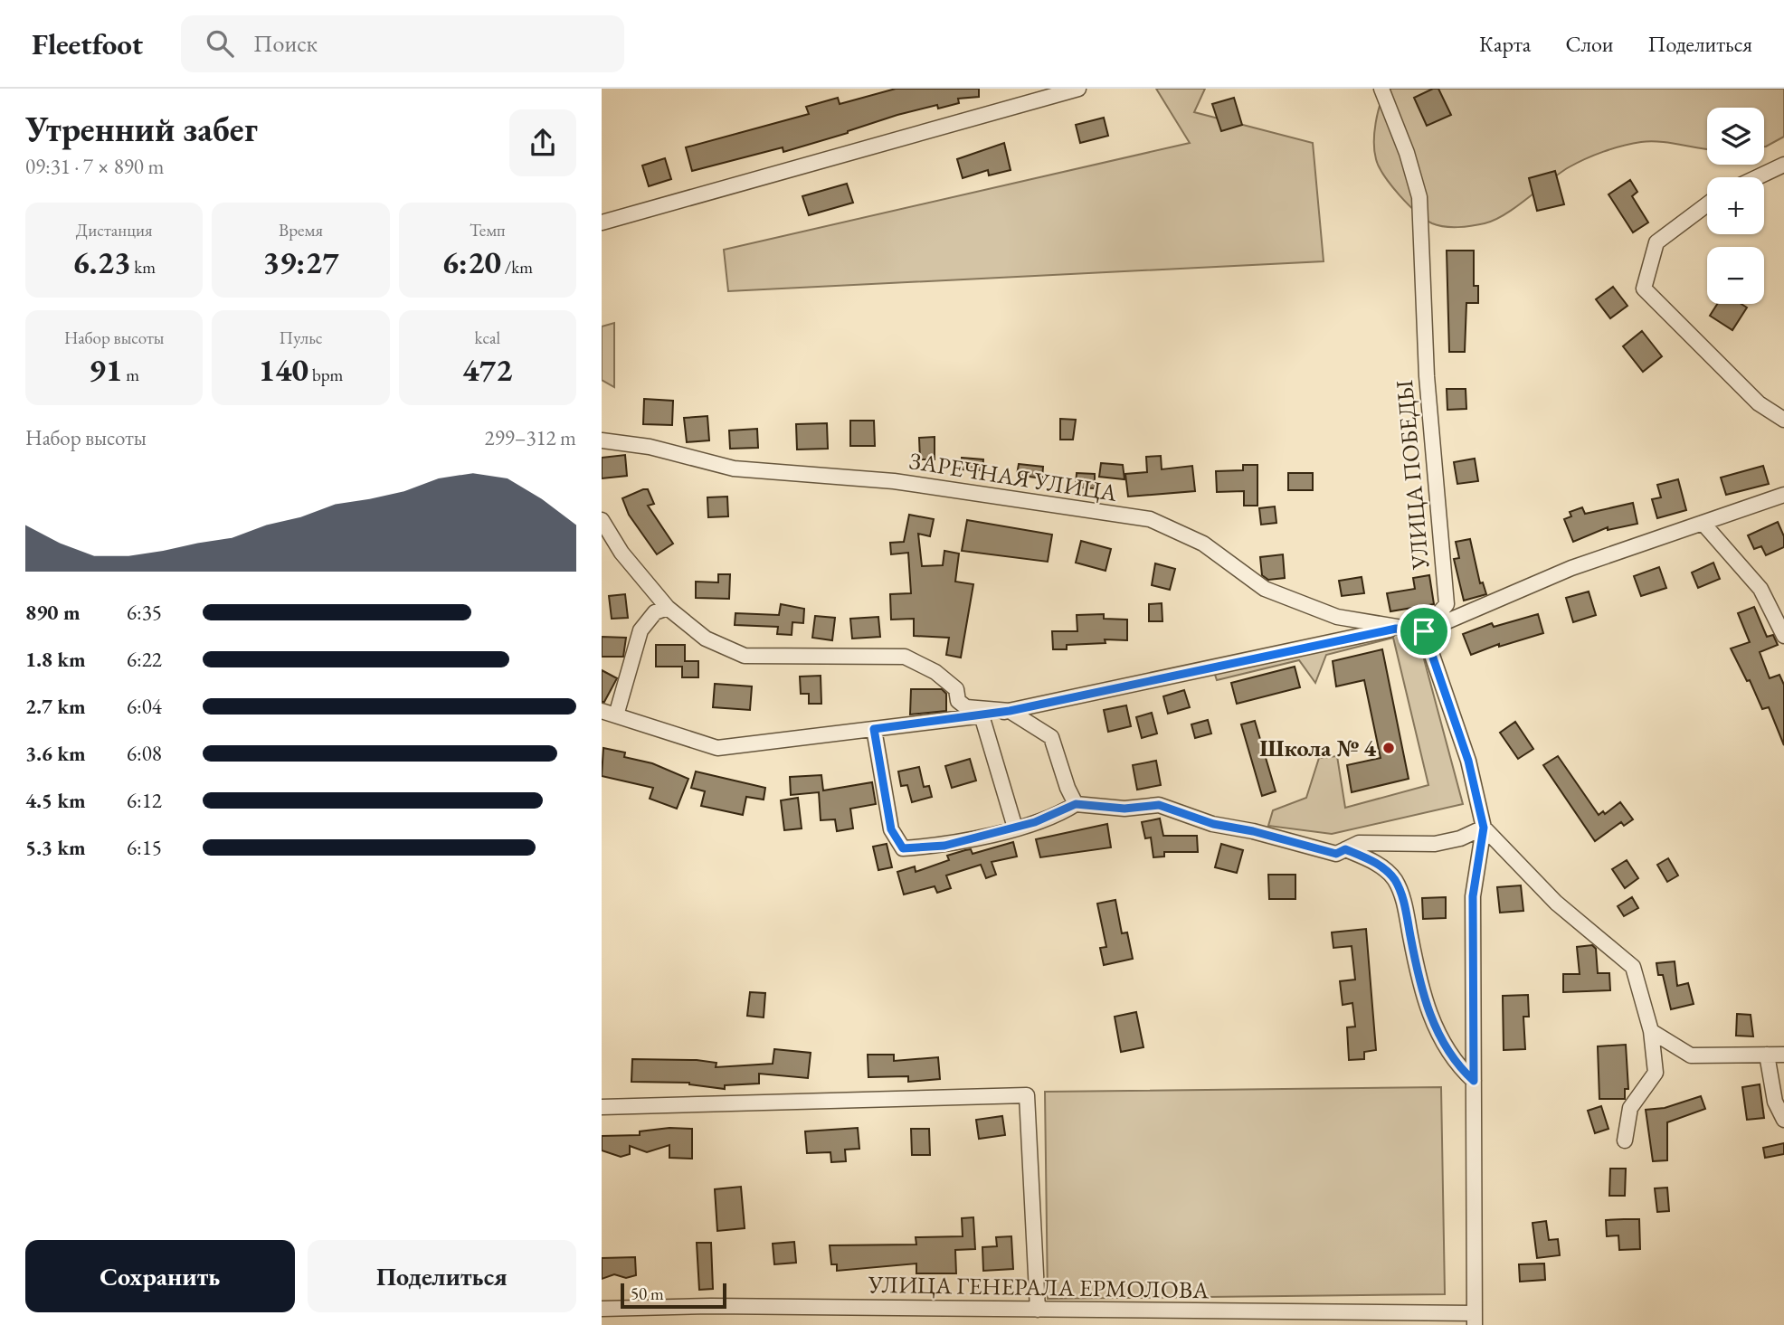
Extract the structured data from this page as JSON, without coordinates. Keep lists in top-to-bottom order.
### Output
{
  "streets": {
    "street": ["УЛИЦА ПОБЕДЫ", "ЗАРЕЧНАЯ УЛИЦА", "УЛИЦА ГЕНЕРАЛА ЕРМОЛОВА"]
  },
  "crossings": [
    ["УЛИЦА ПОБЕДЫ", "ЗАРЕЧНАЯ УЛИЦА"]
  ],
  "places": ["Школа № 4"],
  "scale_bar": "50 m",
  "page": {
    "header": "Fleetfoot",
    "search": "Поиск",
    "nav": ["Карта", "Слои", "Поделиться"],
    "heading": ["Утренний забег", "09:31 · 7 × 890 m"],
    "map_buttons": ["+", "−"],
    "stats": [
      ["Дистанция", "6.23 km"],
      ["Время", "39:27"],
      ["Темп", "6:20 /km"],
      ["Набор высоты", "91 m"],
      ["Пульс", "140 bpm"],
      ["kcal", "472"]
    ],
    "chart": ["Набор высоты", "299–312 m"],
    "list": [
      {
        "name": "890 m",
        "note": "6:35"
      },
      {
        "name": "1.8 km",
        "note": "6:22"
      },
      {
        "name": "2.7 km",
        "note": "6:04"
      },
      {
        "name": "3.6 km",
        "note": "6:08"
      },
      {
        "name": "4.5 km",
        "note": "6:12"
      },
      {
        "name": "5.3 km",
        "note": "6:15"
      }
    ],
    "buttons": ["Сохранить", "Поделиться"],
    "scale": "50 m"
  }
}
